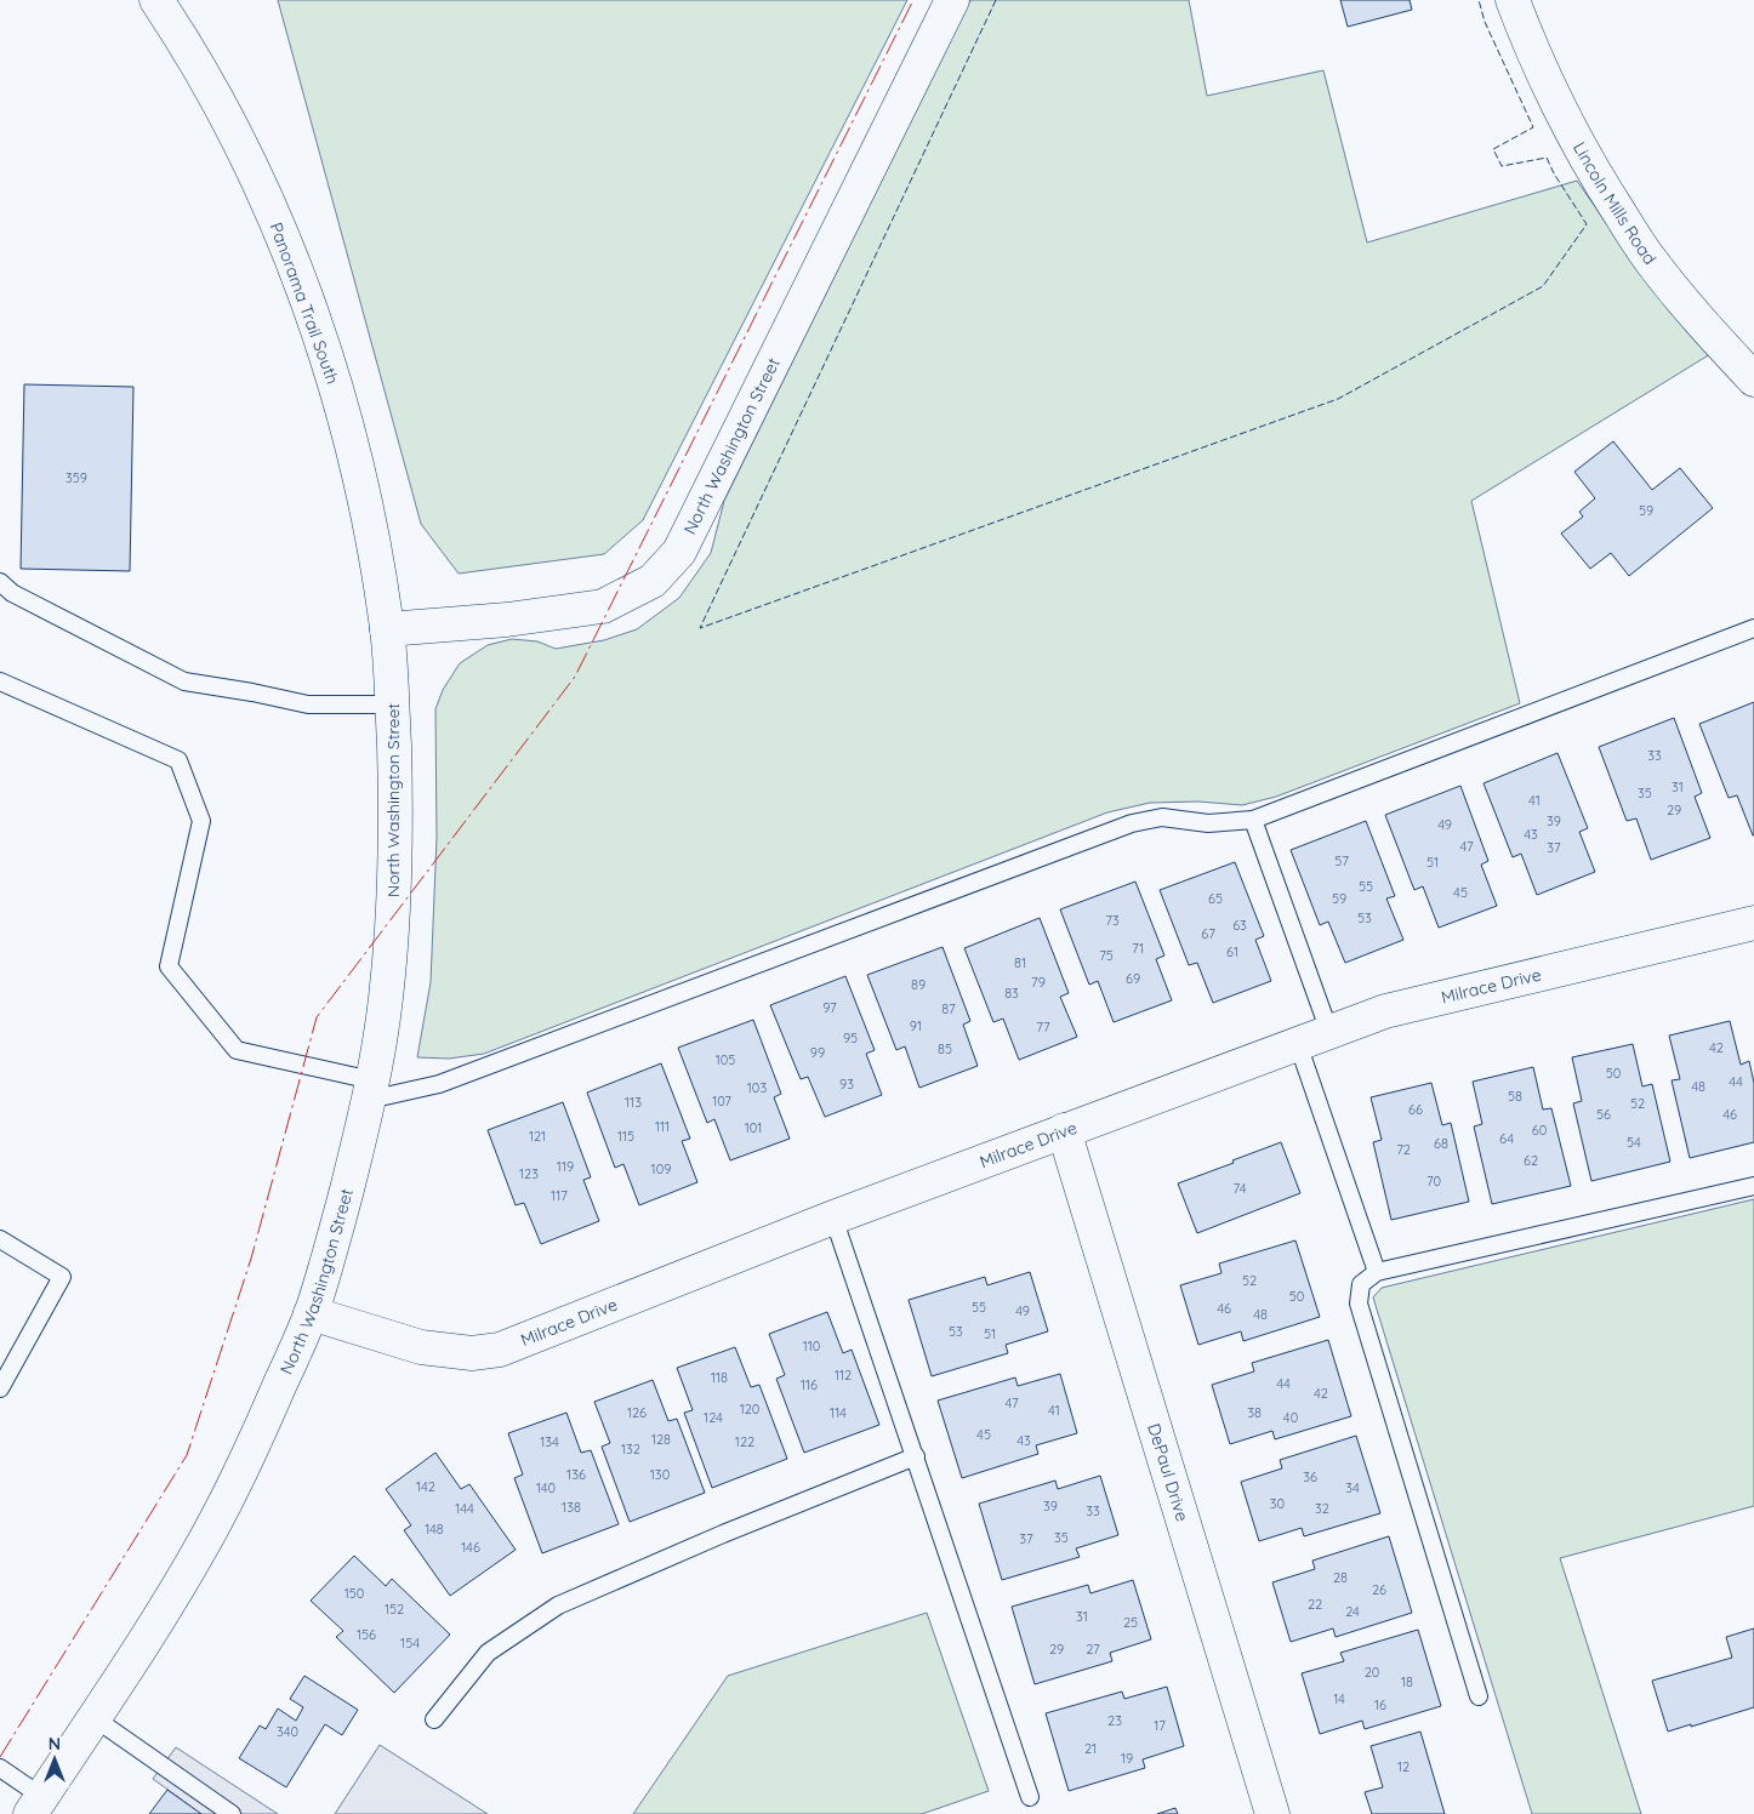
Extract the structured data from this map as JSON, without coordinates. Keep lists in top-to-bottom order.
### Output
{
  "streets": {
    "street": [
      "Lincoln Mills Road",
      "Panorama Trail South",
      "North Washington Street",
      "Milrace Drive",
      "DePaul Drive"
    ]
  },
  "crossings": [
    ["Panorama Trail South", "North Washington Street"],
    ["North Washington Street", "Milrace Drive"],
    ["Milrace Drive", "DePaul Drive"]
  ],
  "house_numbers": [
    "359",
    "59",
    "33",
    "31",
    "35",
    "41",
    "29",
    "39",
    "49",
    "43",
    "47",
    "37",
    "57",
    "51",
    "55",
    "45",
    "65",
    "59",
    "53",
    "73",
    "63",
    "67",
    "71",
    "61",
    "75",
    "81",
    "69",
    "79",
    "89",
    "83",
    "97",
    "87",
    "91",
    "77",
    "95",
    "42",
    "85",
    "99",
    "105",
    "50",
    "44",
    "93",
    "48",
    "103",
    "58",
    "107",
    "113",
    "52",
    "66",
    "56",
    "46",
    "111",
    "101",
    "60",
    "121",
    "115",
    "64",
    "54",
    "68",
    "72",
    "62",
    "119",
    "109",
    "123",
    "70",
    "74",
    "117",
    "52",
    "50",
    "55",
    "46",
    "49",
    "48",
    "53",
    "51",
    "110",
    "112",
    "118",
    "44",
    "116",
    "42",
    "47",
    "120",
    "41",
    "126",
    "114",
    "38",
    "124",
    "40",
    "45",
    "128",
    "43",
    "134",
    "122",
    "132",
    "136",
    "130",
    "36",
    "142",
    "140",
    "34",
    "30",
    "39",
    "138",
    "144",
    "32",
    "33",
    "148",
    "35",
    "37",
    "146",
    "28",
    "26",
    "150",
    "22",
    "152",
    "24",
    "31",
    "25",
    "156",
    "154",
    "29",
    "27",
    "20",
    "18",
    "14",
    "16",
    "23",
    "17",
    "340",
    "21",
    "19",
    "12"
  ],
  "north": "top"
}
